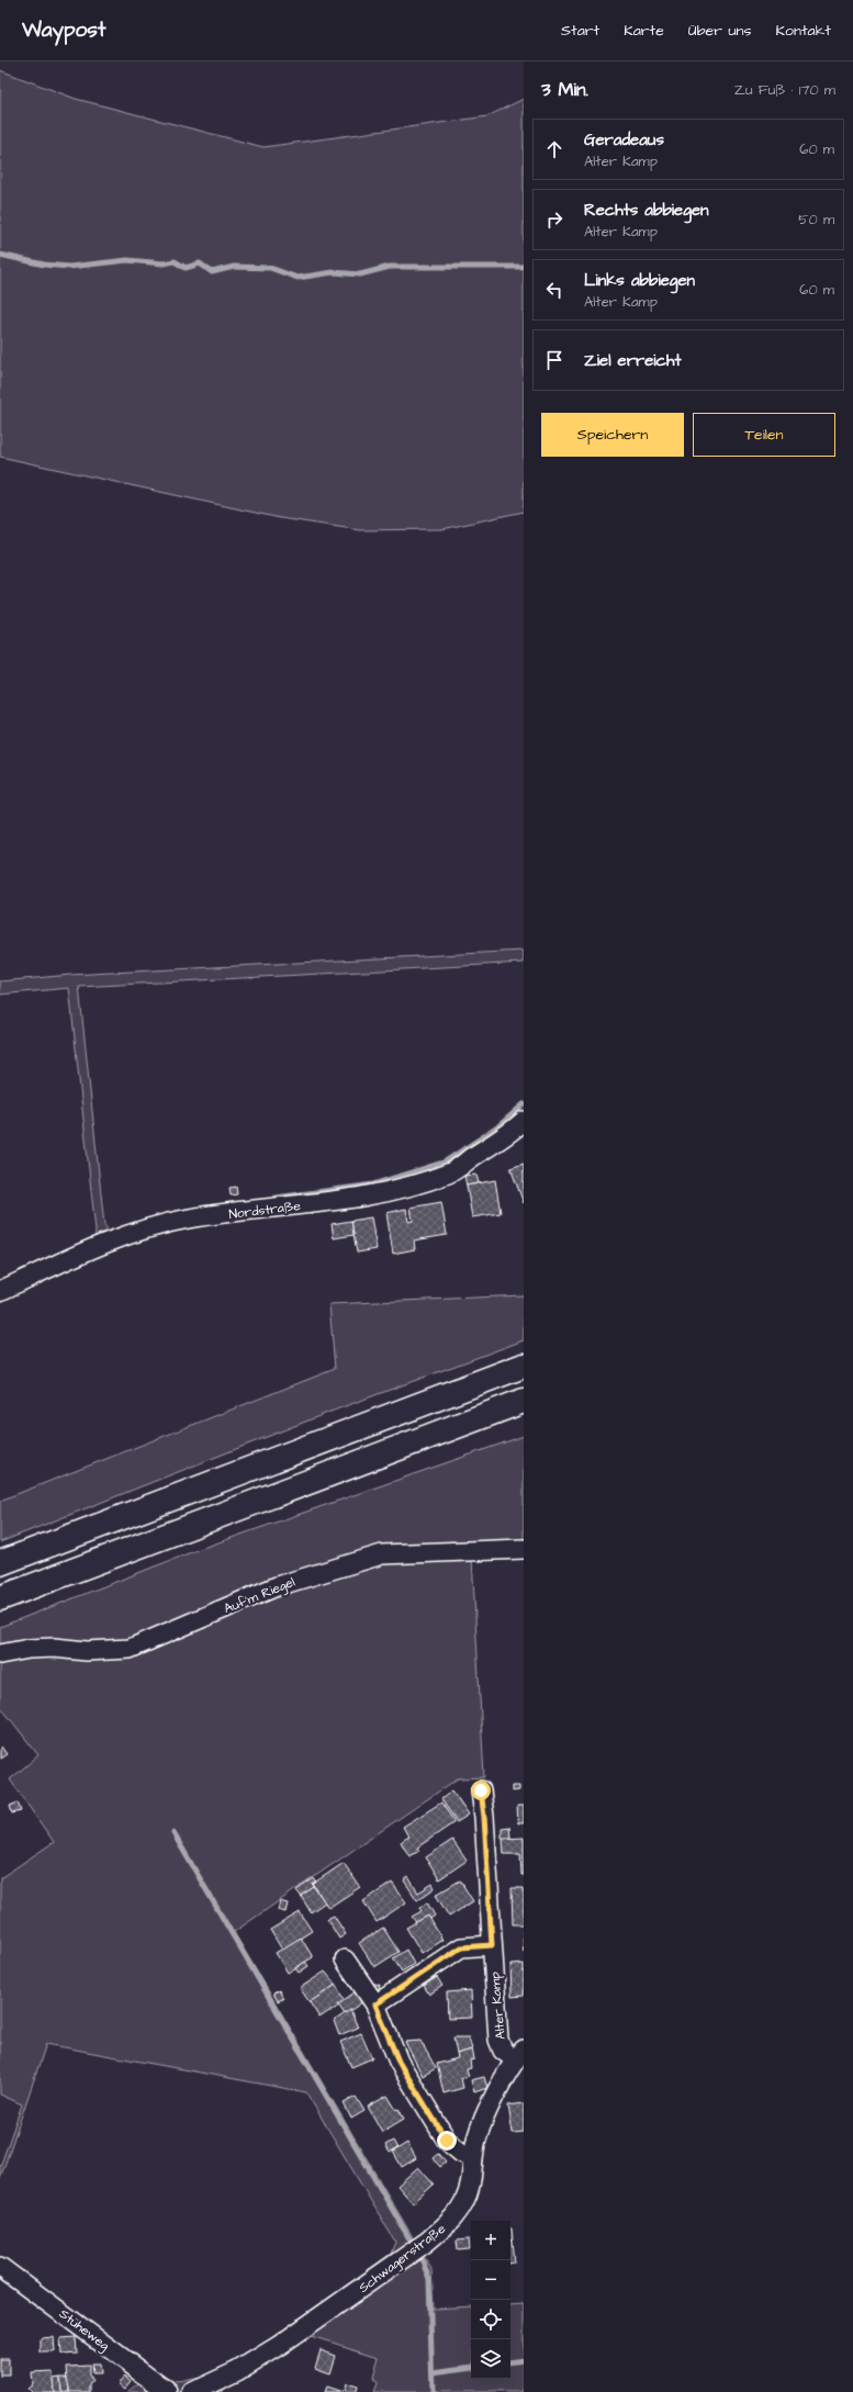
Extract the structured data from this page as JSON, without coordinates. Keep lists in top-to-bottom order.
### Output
{
  "streets": {
    "street": [
      "Nordstraße",
      "Auf'm Riegel",
      "Alter Kamp",
      "Schwagerstraße",
      "Stüheweg"
    ]
  },
  "crossings": [
    ["Alter Kamp", "Schwagerstraße"]
  ],
  "page": {
    "header": "Waypost",
    "nav": [
      "Start",
      "Karte",
      "Über uns",
      "Kontakt"
    ],
    "heading": ["3 Min.", "Zu Fuß · 170 m"],
    "list": [
      ["Geradeaus", "Alter Kamp", "60 m"],
      ["Rechts abbiegen", "Alter Kamp", "50 m"],
      ["Links abbiegen", "Alter Kamp", "60 m"],
      "Ziel erreicht"
    ],
    "buttons": ["Speichern", "Teilen"],
    "map_buttons": ["+", "−"]
  }
}
